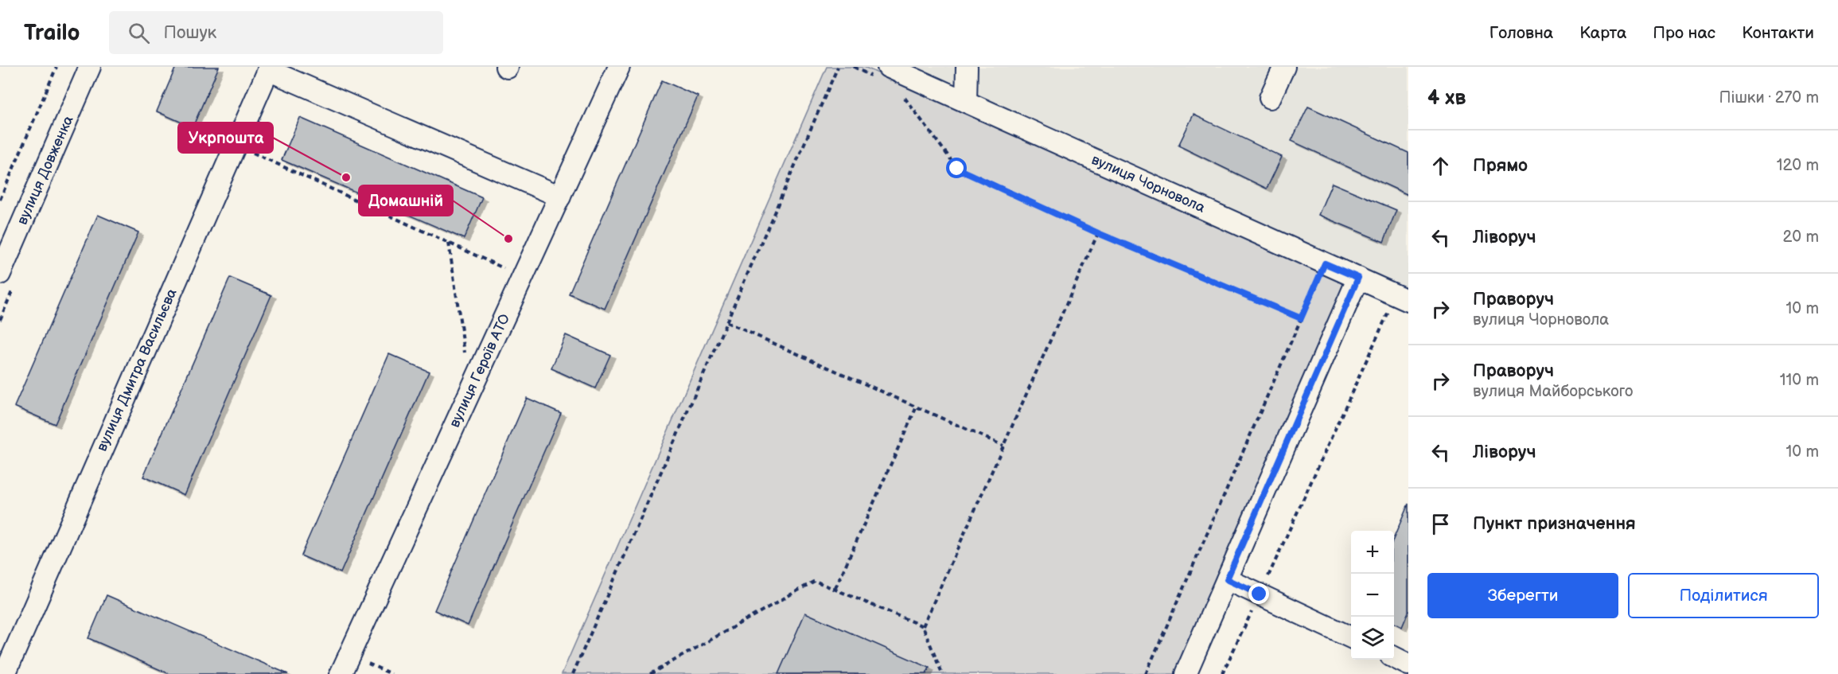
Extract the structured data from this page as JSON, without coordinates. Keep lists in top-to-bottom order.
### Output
{
  "streets": {
    "street": [
      "вулиця Довженка",
      "вулиця Чорновола",
      "вулиця Дмитра Васильєва",
      "вулиця Героїв АТО"
    ]
  },
  "places": ["Укрпошта", "Домашній"],
  "page": {
    "header": "Trailo",
    "search": "Пошук",
    "nav": [
      "Головна",
      "Карта",
      "Про нас",
      "Контакти"
    ],
    "heading": ["4 хв", "Пішки · 270 m"],
    "list": [
      ["Прямо", "120 m"],
      ["Ліворуч", "20 m"],
      ["Праворуч", "вулиця Чорновола", "10 m"],
      ["Праворуч", "вулиця Майборського", "110 m"],
      ["Ліворуч", "10 m"],
      "Пункт призначення"
    ],
    "map_buttons": ["+", "−"],
    "buttons": ["Зберегти", "Поділитися"]
  }
}
